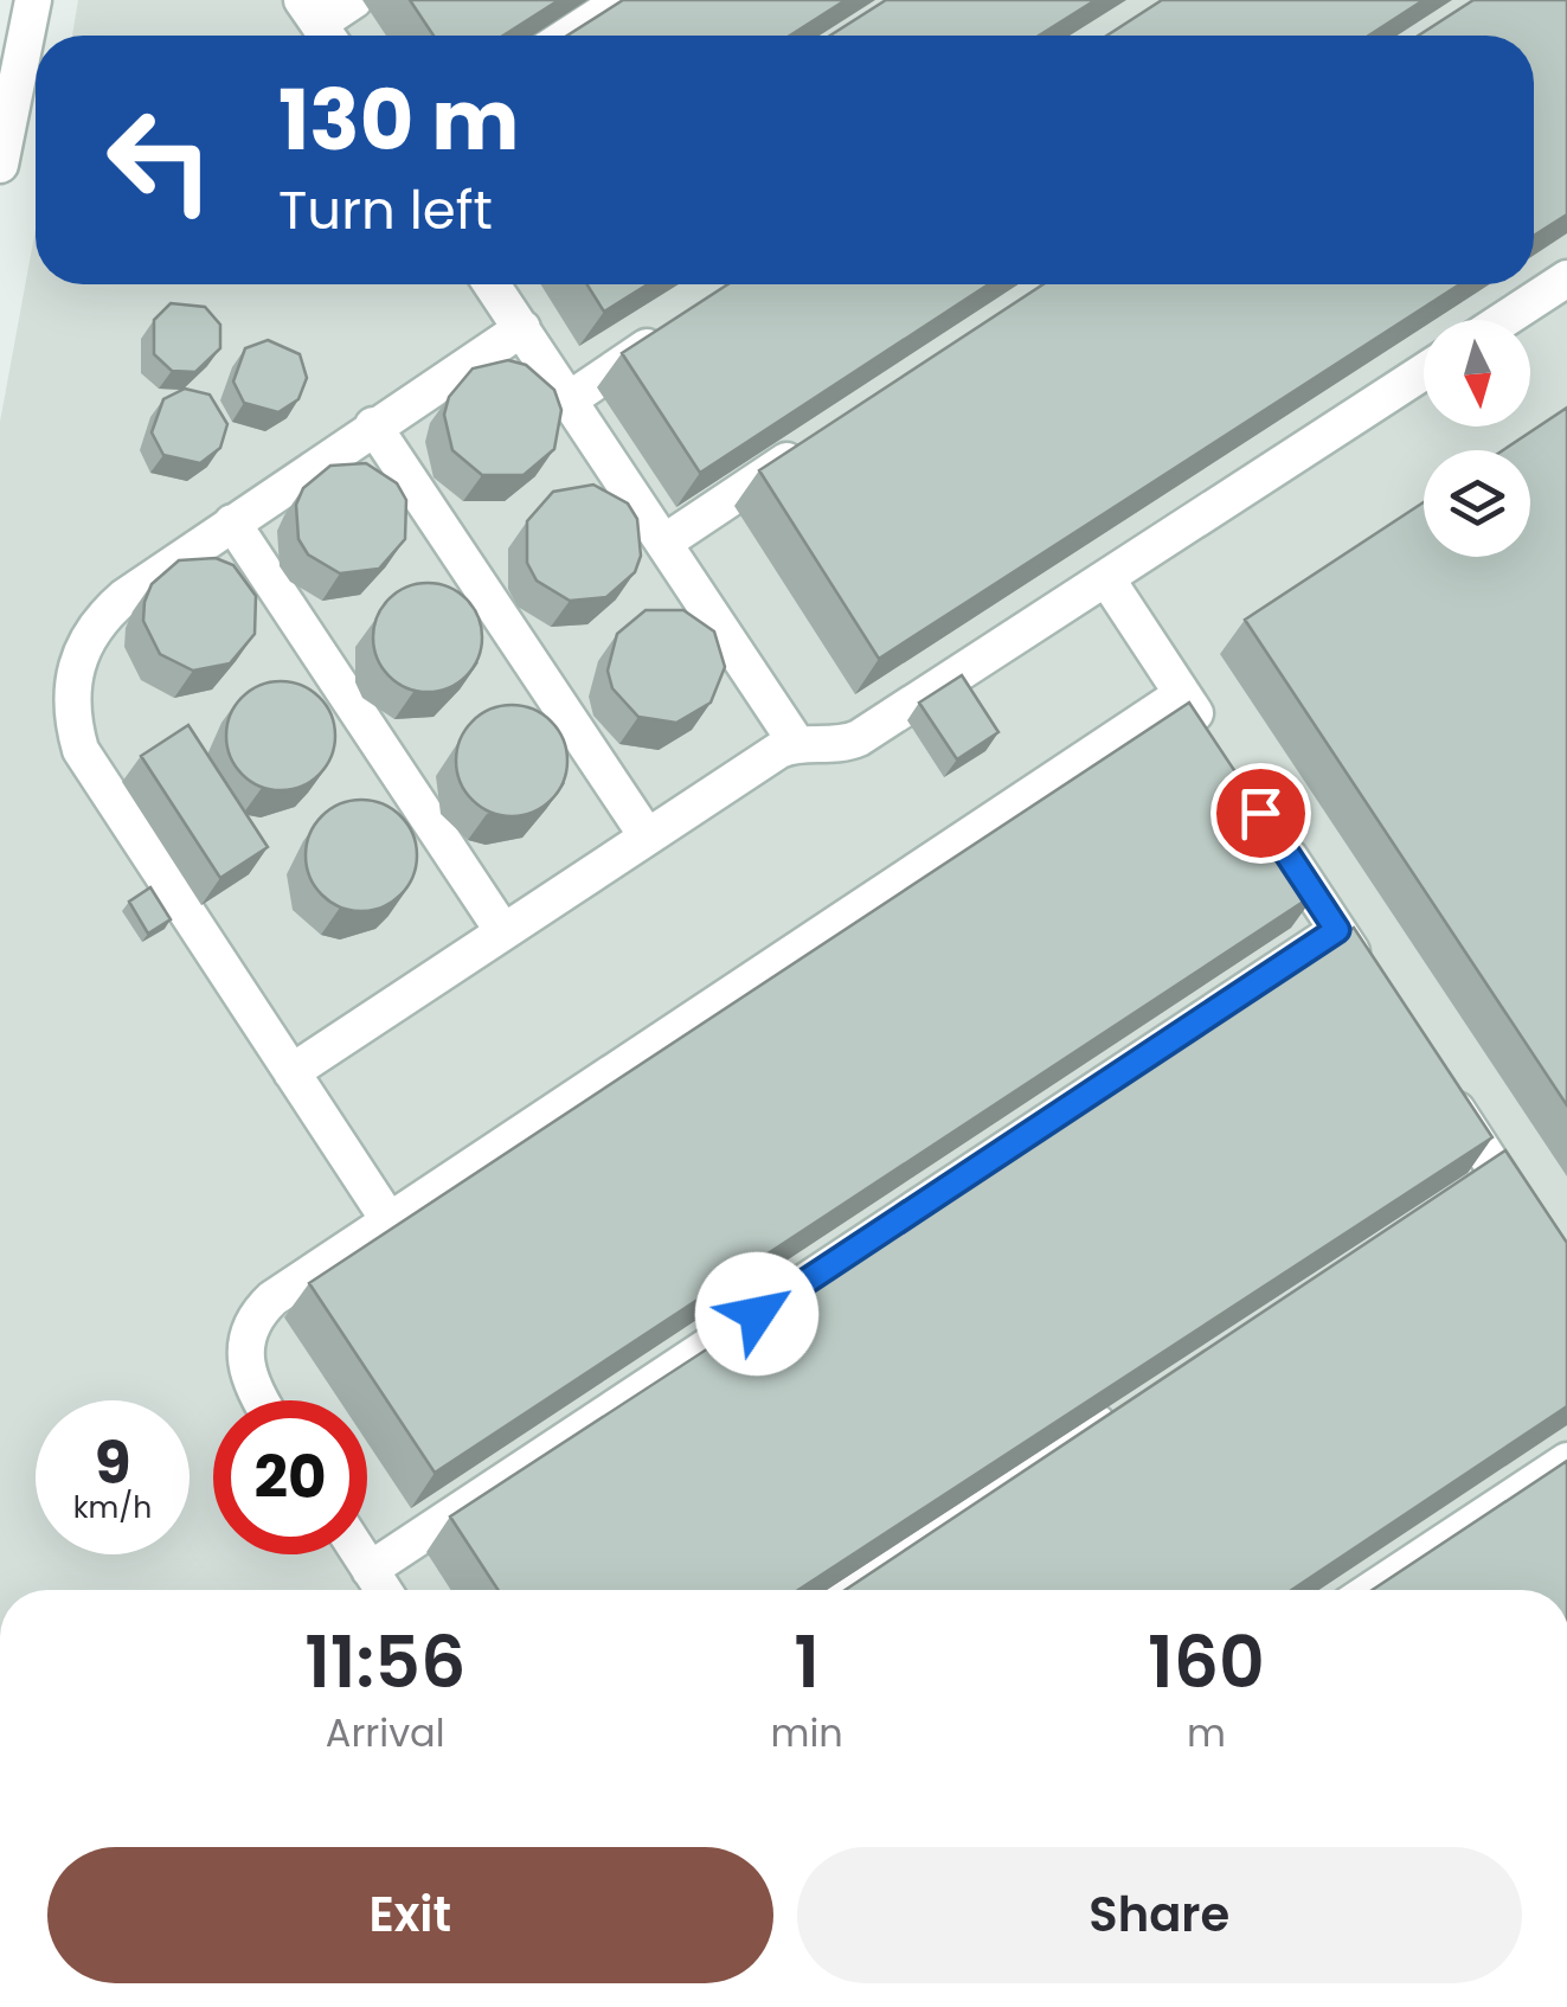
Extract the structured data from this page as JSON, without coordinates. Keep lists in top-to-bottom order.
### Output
{
  "north": "bottom",
  "page": {
    "turn": ["130 m", "Turn left"],
    "speed": "9 km/h",
    "limit": "20",
    "eta": [
      "11:56",
      "Arrival",
      "1",
      "min",
      "160",
      "m"
    ],
    "buttons": ["Exit", "Share"]
  }
}
